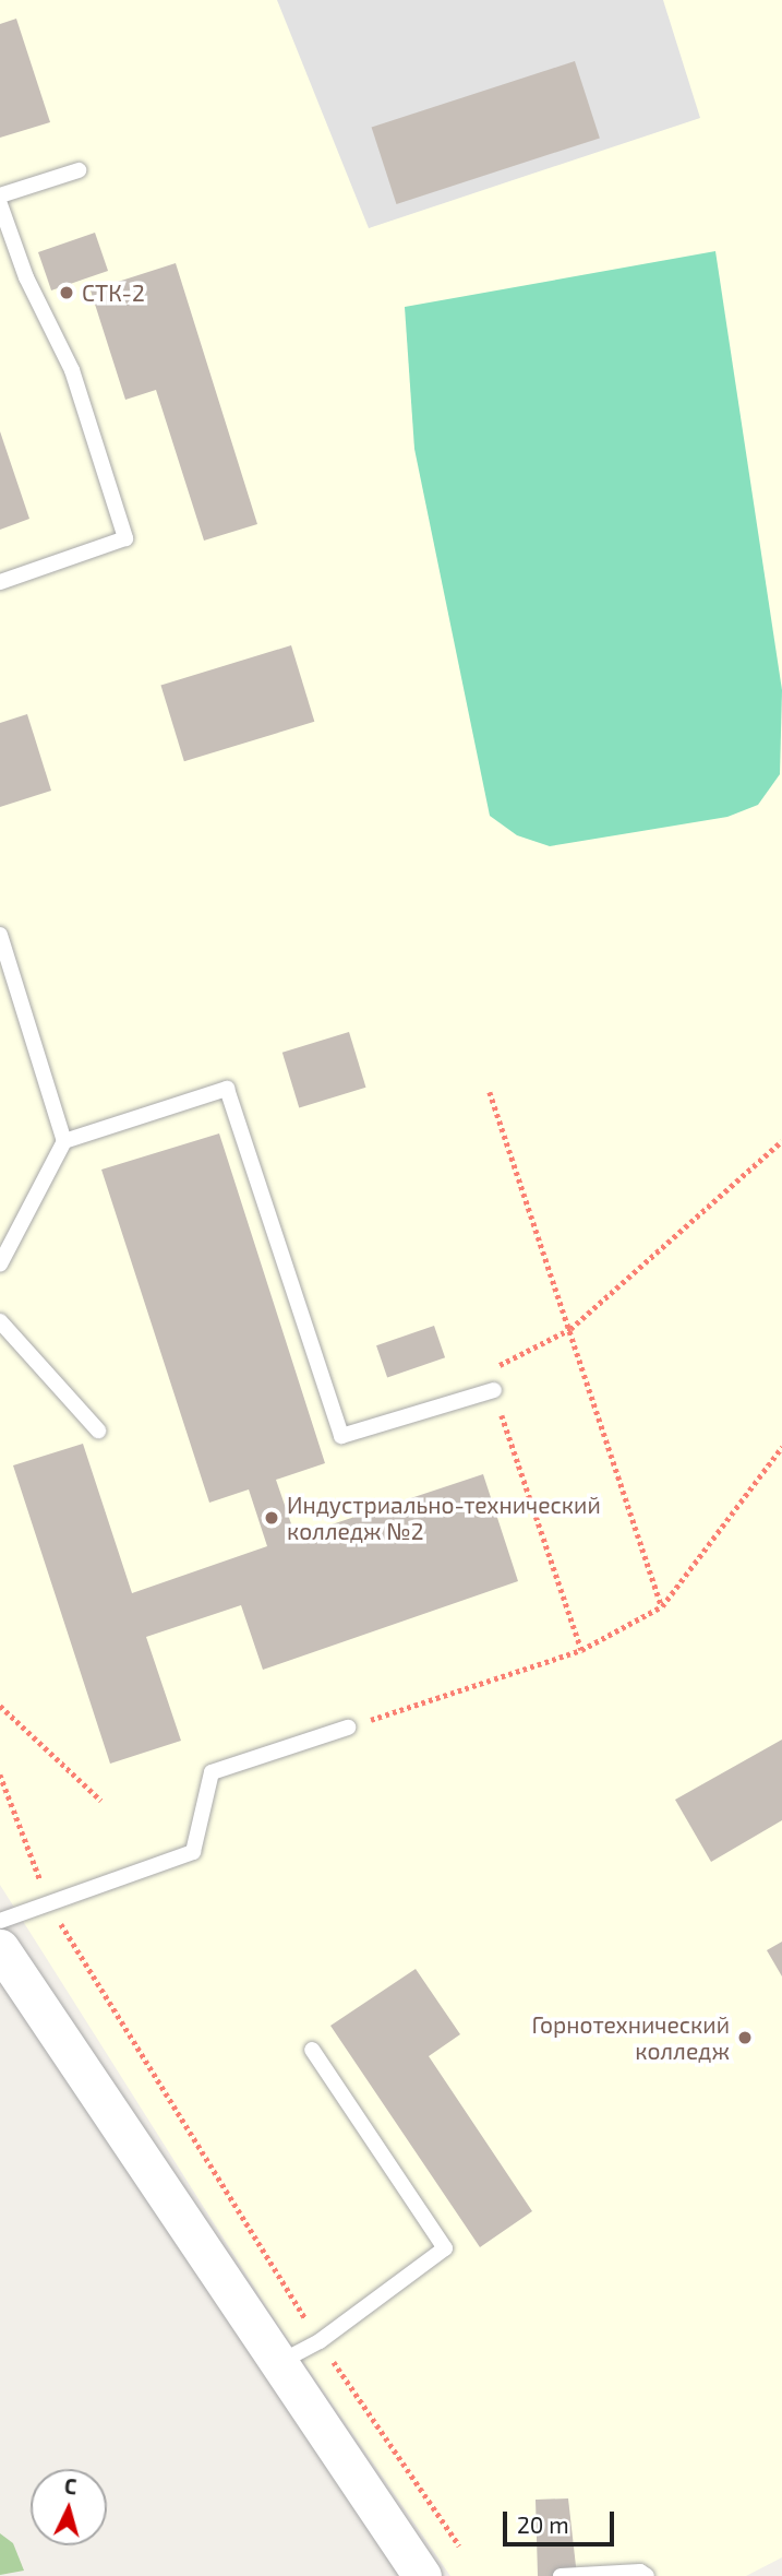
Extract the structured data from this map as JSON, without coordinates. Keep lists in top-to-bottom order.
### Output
{
  "places": ["СТК-2", "Индустриально-технический колледж №2", "Горнотехнический колледж"],
  "scale_bar": "20 m",
  "north": "top"
}
